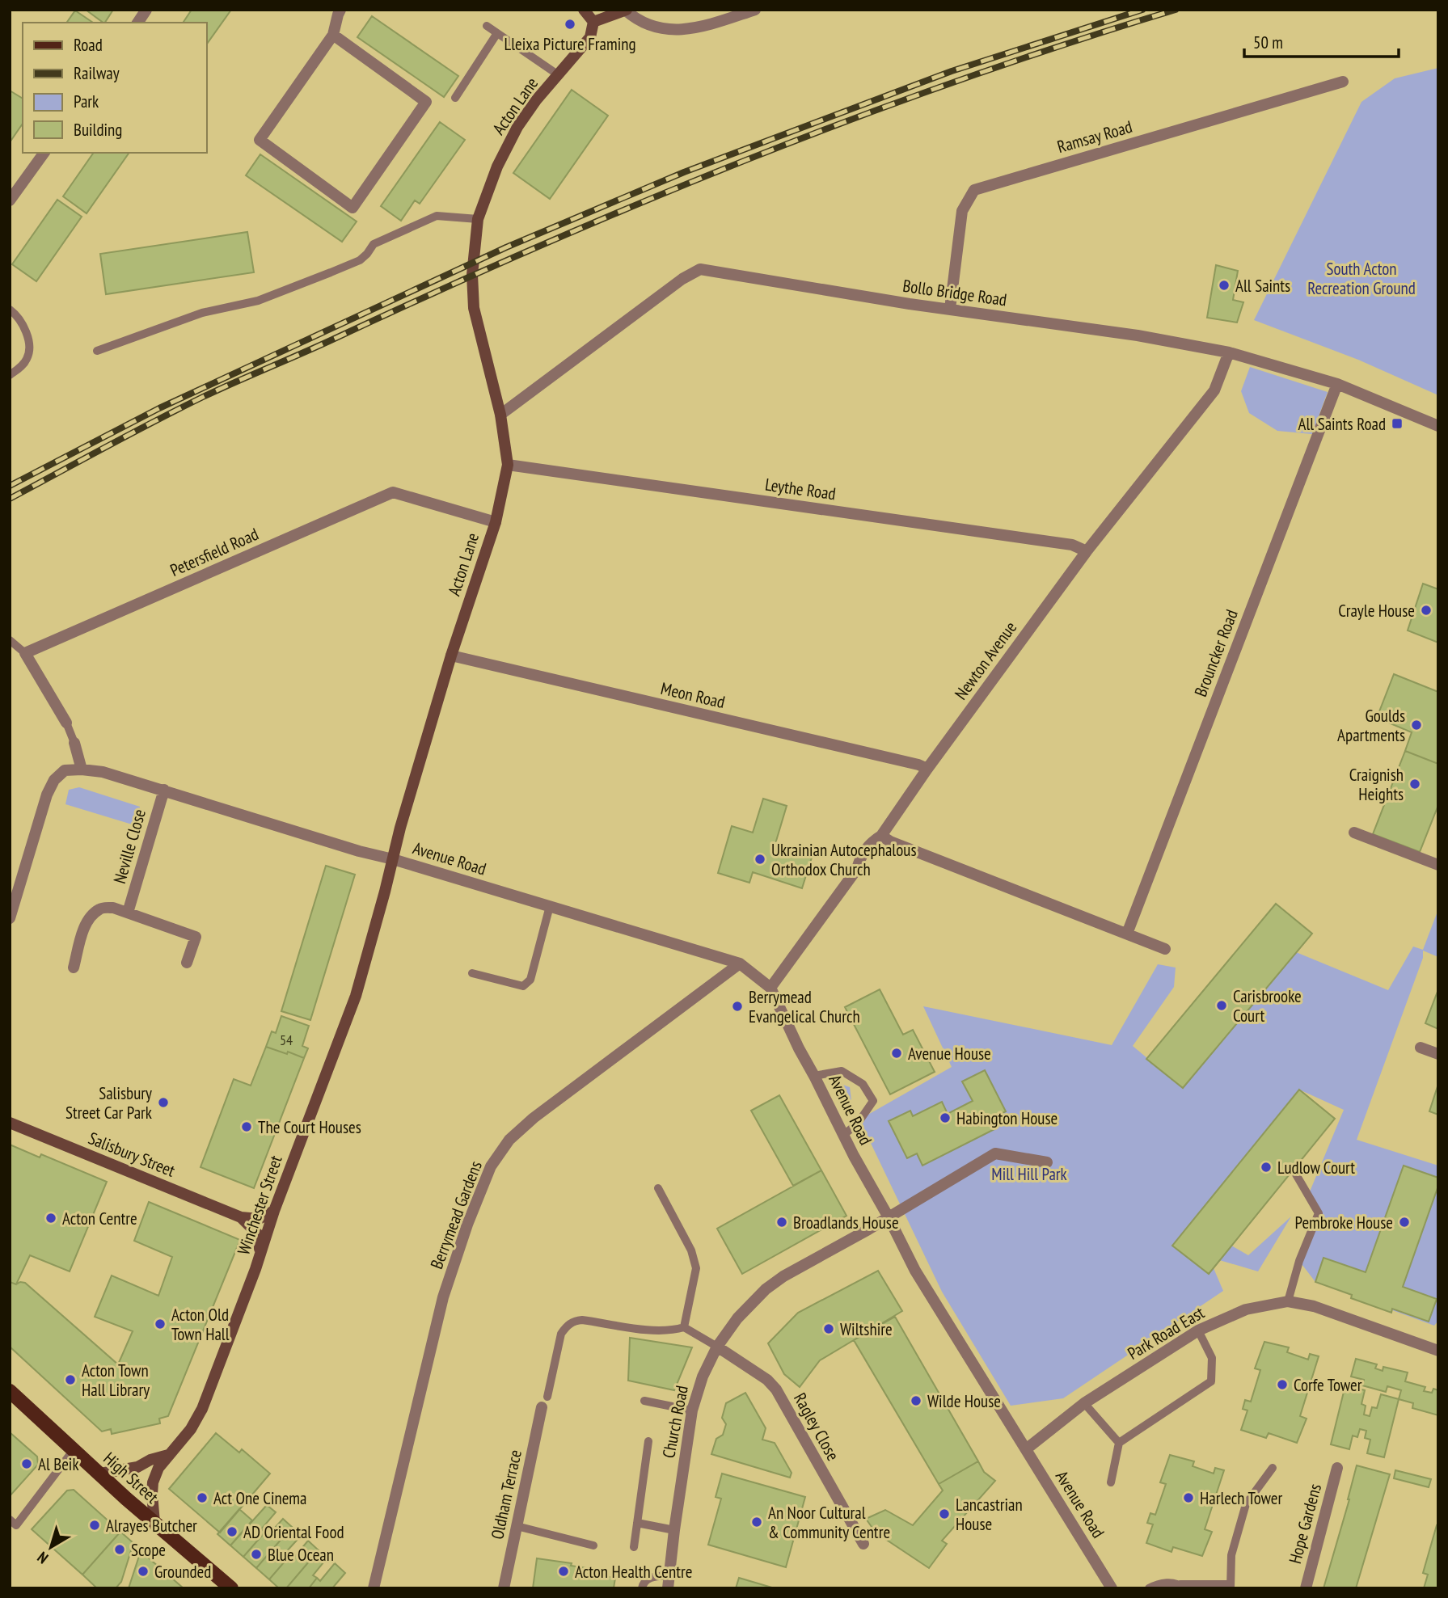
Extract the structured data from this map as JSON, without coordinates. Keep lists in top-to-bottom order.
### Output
{
  "streets": {
    "main road": [
      "Acton Lane",
      "Salisbury Street",
      "Winchester Street",
      "High Street"
    ],
    "street": [
      "Ramsay Road",
      "Bollo Bridge Road",
      "Leythe Road",
      "Petersfield Road",
      "Brouncker Road",
      "Newton Avenue",
      "Meon Road",
      "Neville Close",
      "Avenue Road",
      "Berrymead Gardens",
      "Park Road East",
      "Church Road",
      "Ragley Close",
      "Oldham Terrace",
      "Hope Gardens"
    ]
  },
  "crossings": [
    ["Acton Lane", "Bollo Bridge Road"],
    ["Acton Lane", "Leythe Road"],
    ["Acton Lane", "Petersfield Road"],
    ["Acton Lane", "Meon Road"],
    ["Acton Lane", "Avenue Road"],
    ["Acton Lane", "Winchester Street"],
    ["Ramsay Road", "Bollo Bridge Road"],
    ["Bollo Bridge Road", "Brouncker Road"],
    ["Bollo Bridge Road", "Newton Avenue"],
    ["Leythe Road", "Newton Avenue"],
    ["Newton Avenue", "Meon Road"],
    ["Newton Avenue", "Avenue Road"],
    ["Avenue Road", "Winchester Street"],
    ["Avenue Road", "Berrymead Gardens"],
    ["Avenue Road", "Park Road East"],
    ["Avenue Road", "Church Road"],
    ["Salisbury Street", "Winchester Street"],
    ["Winchester Street", "High Street"],
    ["Church Road", "Ragley Close"]
  ],
  "parks": ["South Acton Recreation Ground", "Mill Hill Park"],
  "places": {
    "other": [
      "Lleixa Picture Framing",
      "All Saints",
      "Crayle House",
      "Goulds Apartments",
      "Craignish Heights",
      "Ukrainian Autocephalous Orthodox Church",
      "Carisbrooke Court",
      "Berrymead Evangelical Church",
      "Avenue House",
      "Salisbury Street Car Park",
      "Habington House",
      "The Court Houses",
      "Ludlow Court",
      "Acton Centre",
      "Broadlands House",
      "Pembroke House",
      "Acton Old Town Hall",
      "Wiltshire",
      "Acton Town Hall Library",
      "Corfe Tower",
      "Wilde House",
      "Al Beik",
      "Act One Cinema",
      "Harlech Tower",
      "Lancastrian House",
      "An Noor Cultural & Community Centre",
      "Alrayes Butcher",
      "AD Oriental Food",
      "Scope",
      "Blue Ocean",
      "Grounded",
      "Acton Health Centre"
    ],
    "transit": ["All Saints Road"]
  },
  "house_numbers": ["54"],
  "legend": [
    "Road",
    "Railway",
    "Park",
    "Building"
  ],
  "scale_bar": "50 m",
  "north": "bottom left"
}
